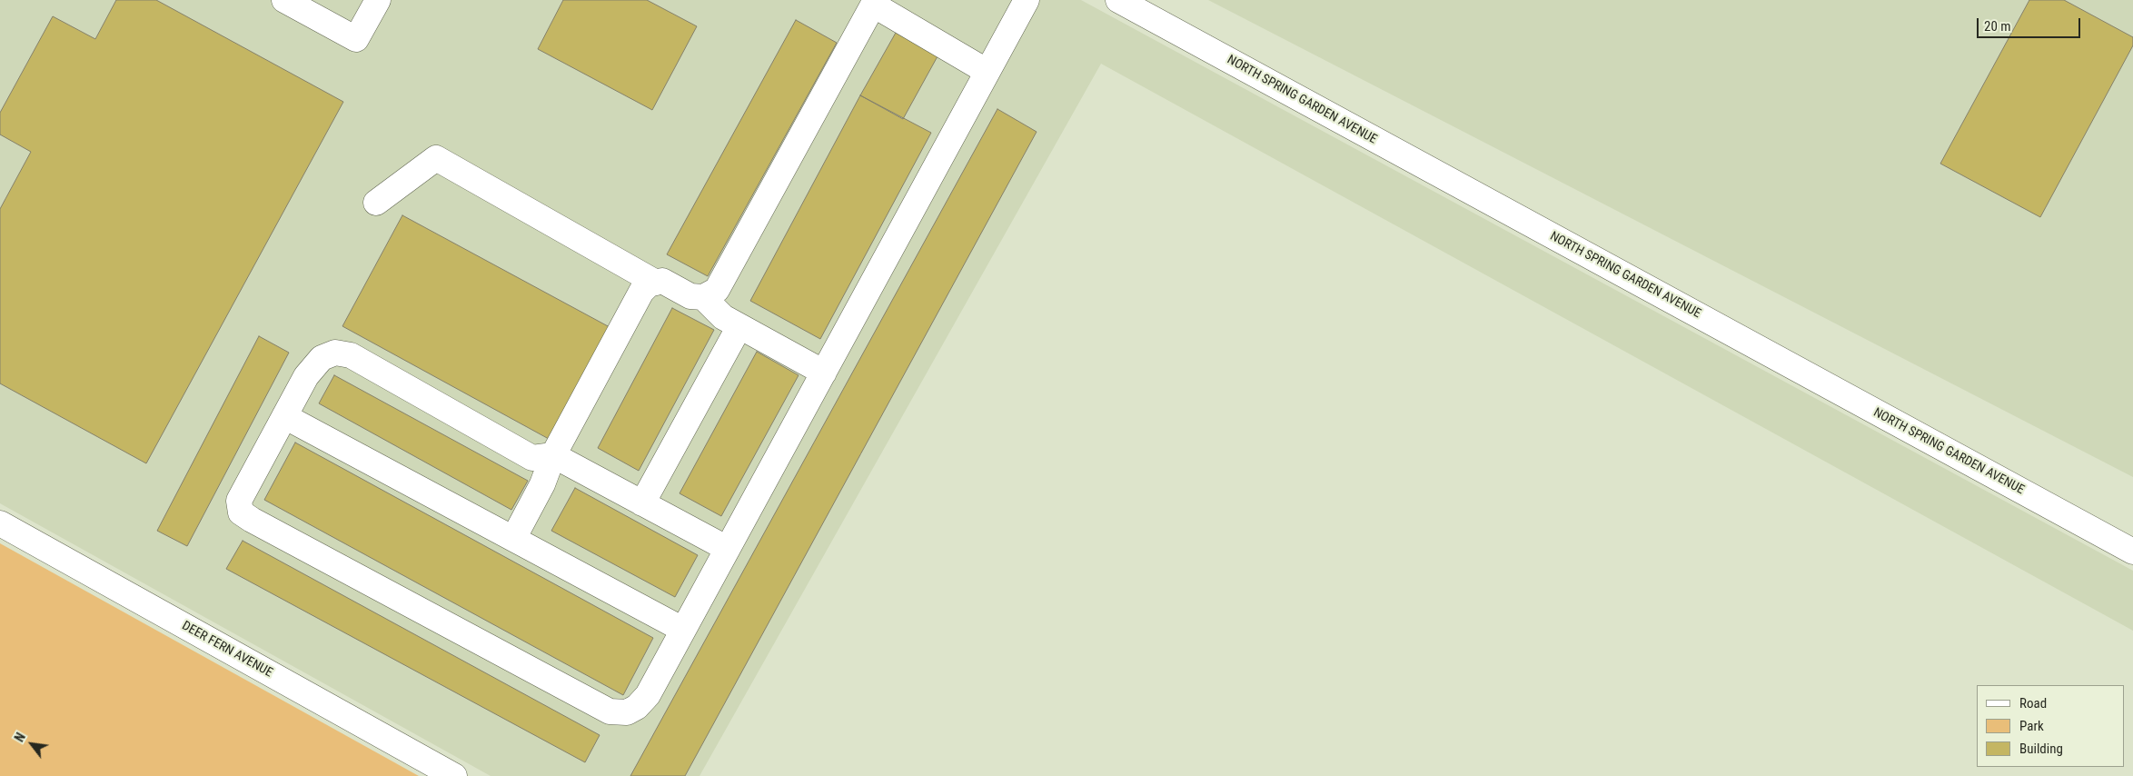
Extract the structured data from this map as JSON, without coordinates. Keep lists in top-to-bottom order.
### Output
{
  "streets": {
    "main road": ["NORTH SPRING GARDEN AVENUE", "DEER FERN AVENUE"]
  },
  "legend": ["Road", "Park", "Building"],
  "scale_bar": "20 m",
  "north": "top left"
}
